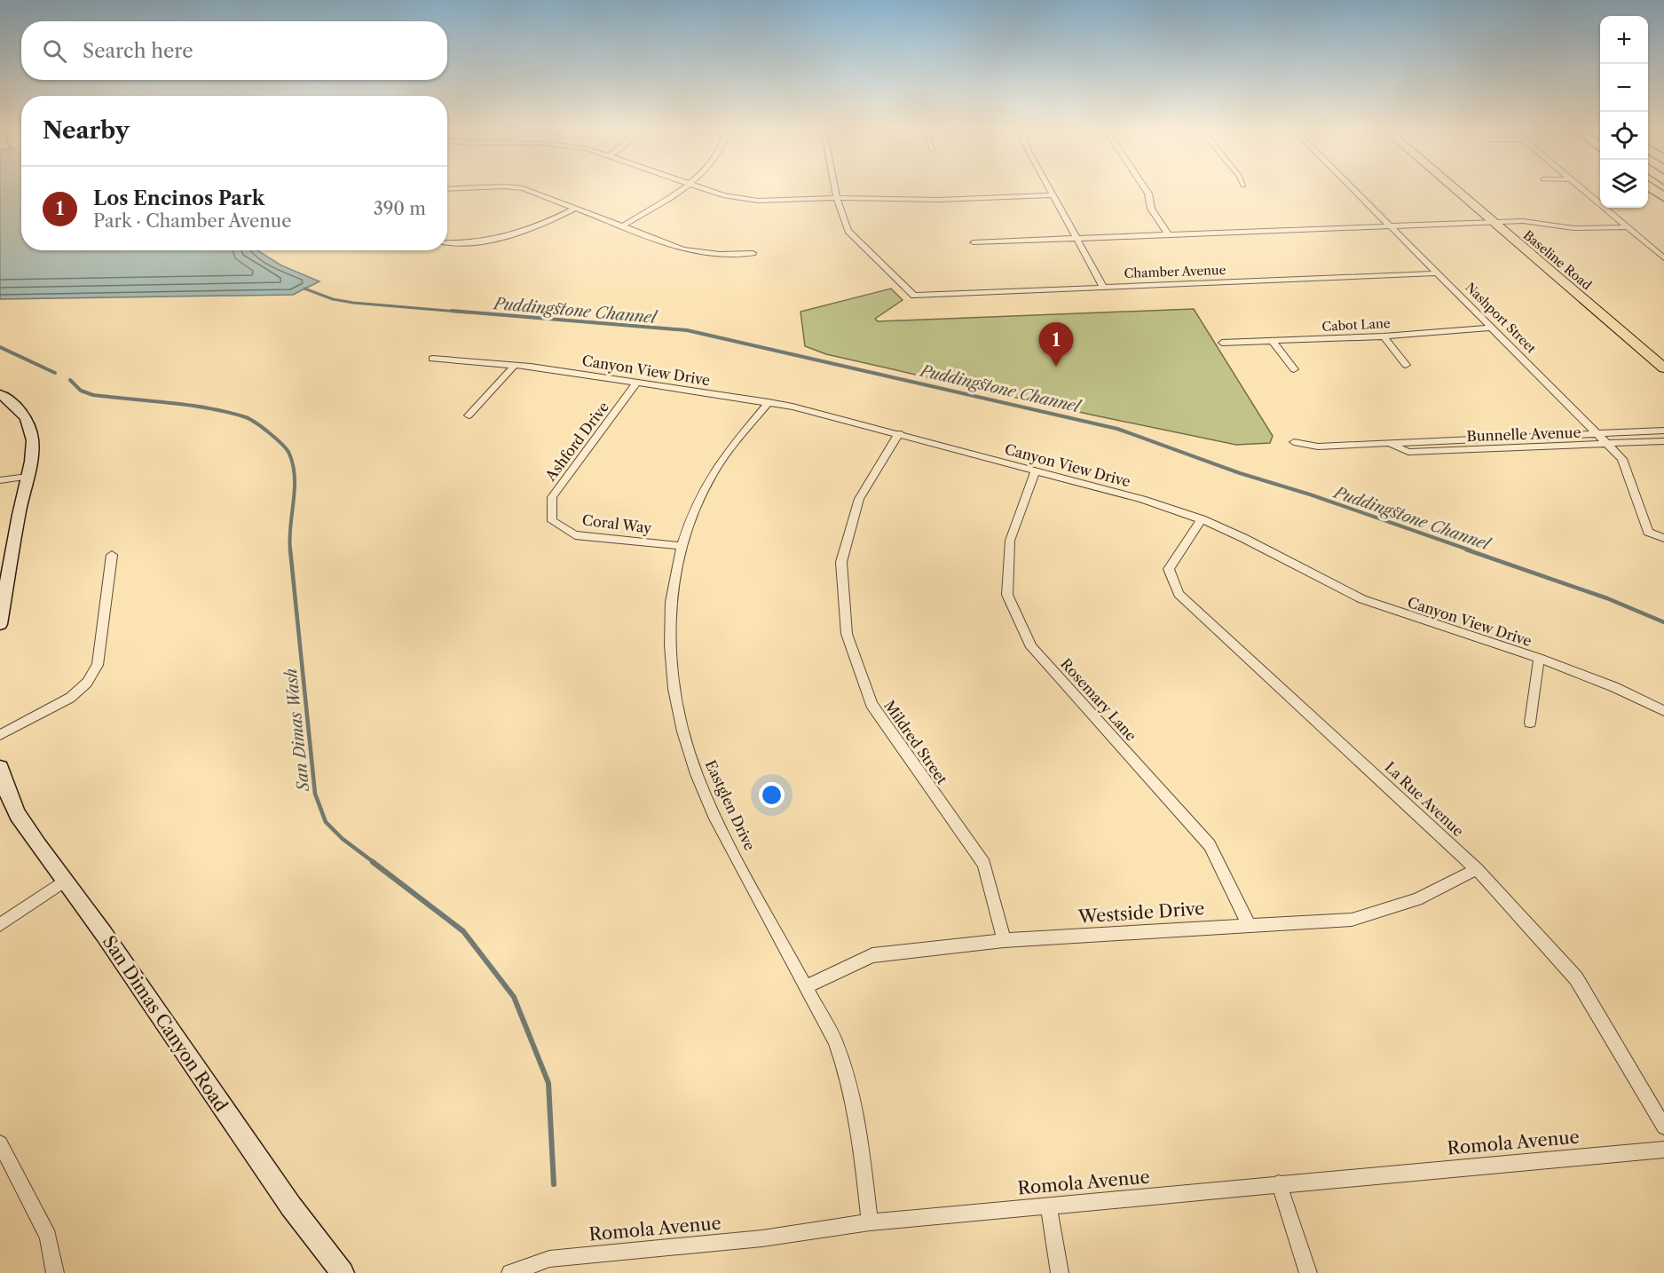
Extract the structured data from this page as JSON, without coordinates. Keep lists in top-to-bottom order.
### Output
{
  "streets": {
    "main road": ["Baseline Road"],
    "street": [
      "Chamber Avenue",
      "Nashport Street",
      "Cabot Lane",
      "Canyon View Drive",
      "Bunnelle Avenue",
      "Ashford Drive",
      "Coral Way",
      "Rosemary Lane",
      "Mildred Street",
      "La Rue Avenue",
      "Eastglen Drive",
      "Westside Drive",
      "San Dimas Canyon Road",
      "Romola Avenue"
    ]
  },
  "crossings": [
    ["Chamber Avenue", "Nashport Street"],
    ["Nashport Street", "Cabot Lane"],
    ["Nashport Street", "Bunnelle Avenue"],
    ["Canyon View Drive", "Ashford Drive"],
    ["Canyon View Drive", "Rosemary Lane"],
    ["Canyon View Drive", "Mildred Street"],
    ["Canyon View Drive", "La Rue Avenue"],
    ["Canyon View Drive", "Eastglen Drive"],
    ["Ashford Drive", "Coral Way"],
    ["Coral Way", "Eastglen Drive"],
    ["Rosemary Lane", "Westside Drive"],
    ["Mildred Street", "Westside Drive"],
    ["La Rue Avenue", "Westside Drive"],
    ["Eastglen Drive", "Westside Drive"],
    ["Eastglen Drive", "Romola Avenue"]
  ],
  "water": ["Puddingstone Channel", "San Dimas Wash"],
  "page": {
    "map_buttons": ["+", "−"],
    "search": "Search here",
    "heading": "Nearby",
    "list": [
      {
        "mark": "1",
        "name": "Los Encinos Park",
        "note": "Park · Chamber Avenue",
        "value": "390 m"
      }
    ],
    "pins": "1"
  }
}
